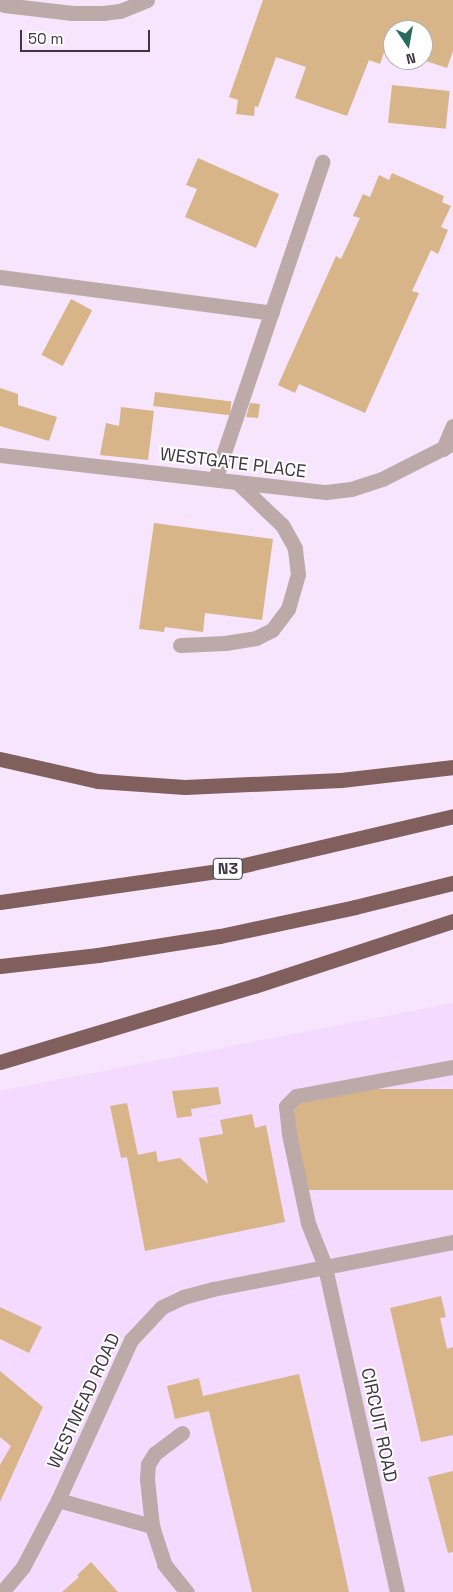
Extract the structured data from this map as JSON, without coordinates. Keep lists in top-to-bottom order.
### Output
{
  "streets": {
    "highway": ["N3"],
    "lane": ["WESTGATE PLACE", "WESTMEAD ROAD", "CIRCUIT ROAD"]
  },
  "crossings": [
    ["WESTMEAD ROAD", "CIRCUIT ROAD"]
  ],
  "scale_bar": "50 m",
  "north": "bottom"
}
